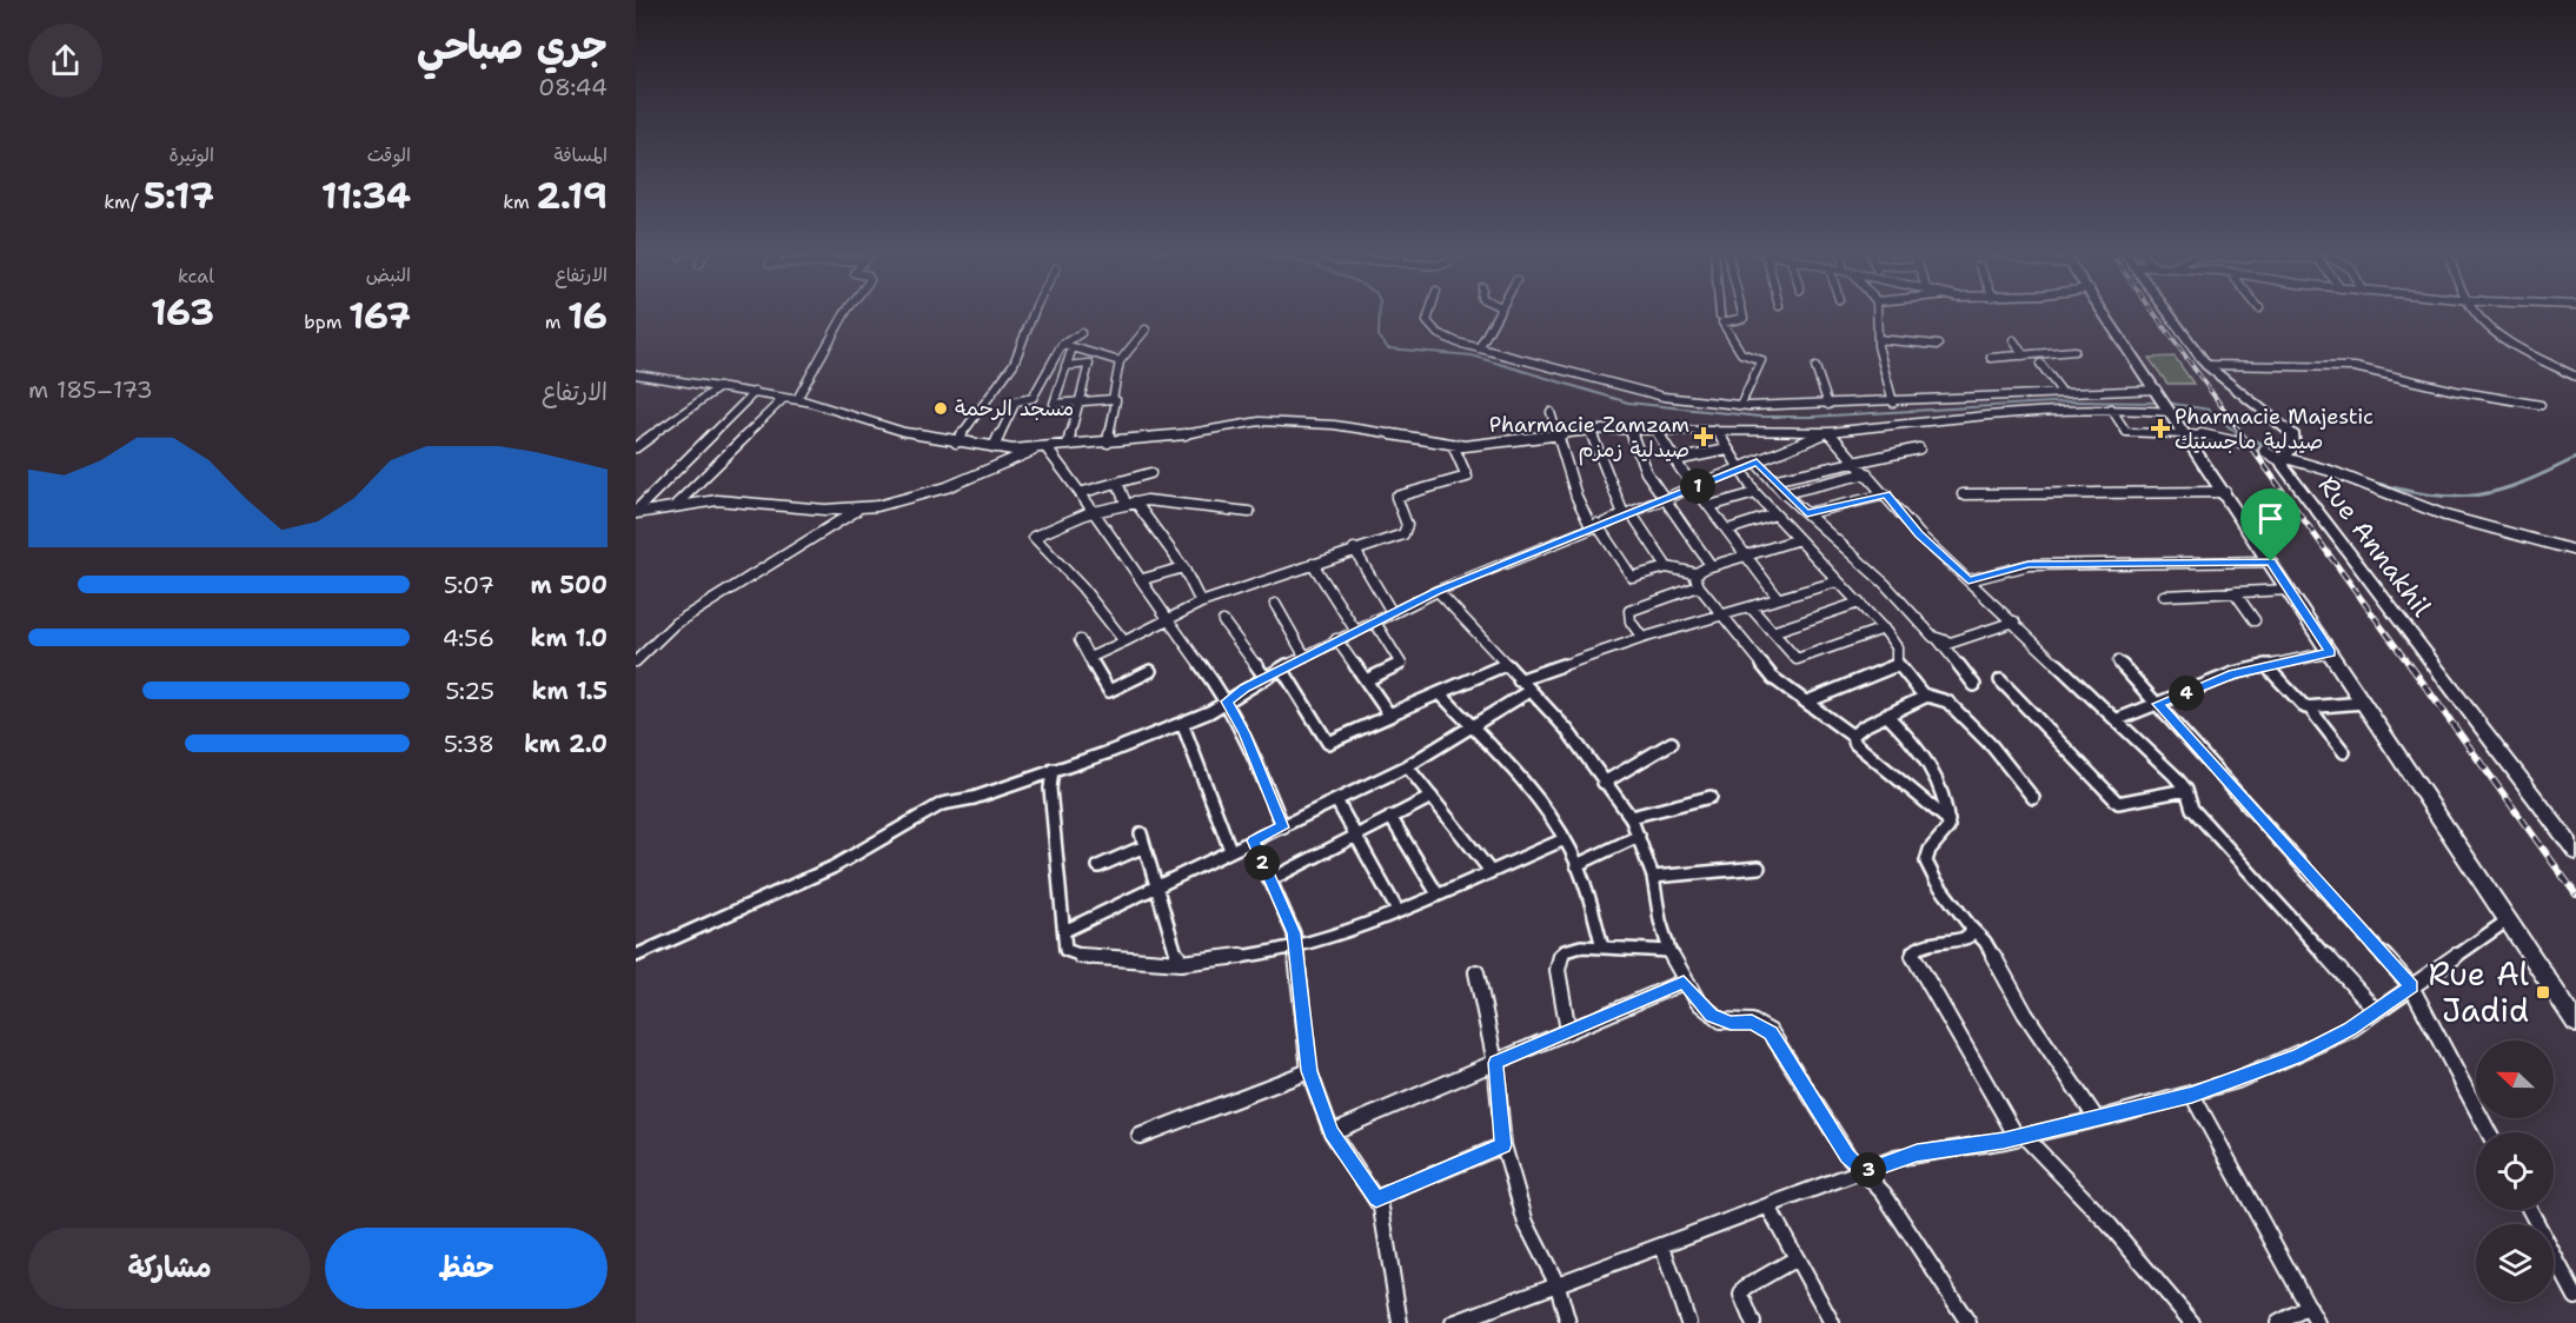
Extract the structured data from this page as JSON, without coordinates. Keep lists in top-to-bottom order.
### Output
{
  "streets": {
    "main road": ["Rue Annakhil"]
  },
  "places": {
    "other": ["مسجد الرحمة"],
    "health": ["Pharmacie Majestic صيدلية ماجستيك", "Pharmacie Zamzam صيدلية زمزم"],
    "transit": ["Rue Al Jadid"]
  },
  "north": "left",
  "page": {
    "heading": ["جري صباحي", "08:44"],
    "stats": [
      ["المسافة", "2.19 km"],
      ["الوقت", "11:34"],
      ["الوتيرة", "5:17 /km"],
      ["الارتفاع", "16 m"],
      ["النبض", "167 bpm"],
      ["kcal", "163"]
    ],
    "chart": ["الارتفاع", "173–185 m"],
    "pins": [
      "1",
      "4",
      "2",
      "3"
    ],
    "list": [
      {
        "name": "500 m",
        "note": "5:07"
      },
      {
        "name": "1.0 km",
        "note": "4:56"
      },
      {
        "name": "1.5 km",
        "note": "5:25"
      },
      {
        "name": "2.0 km",
        "note": "5:38"
      }
    ],
    "buttons": ["حفظ", "مشاركة"]
  }
}
